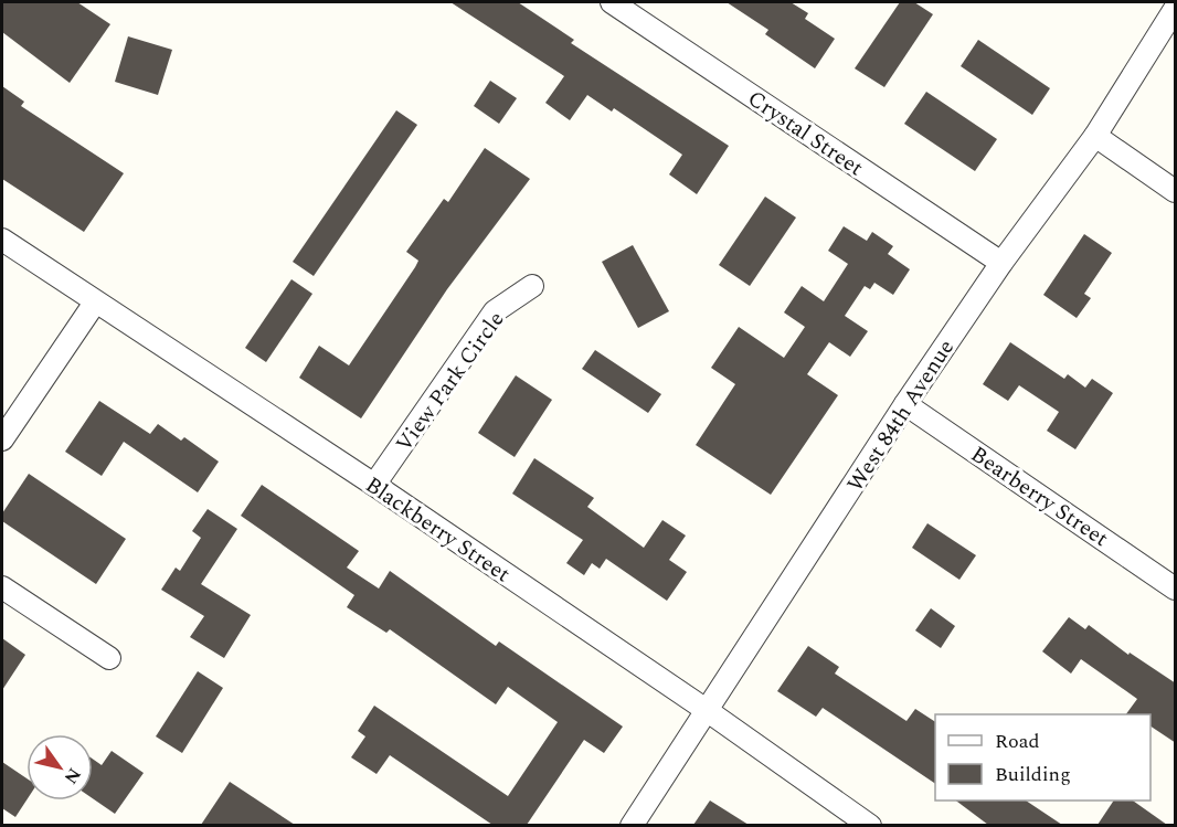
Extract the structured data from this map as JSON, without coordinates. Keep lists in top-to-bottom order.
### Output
{
  "streets": {
    "street": [
      "Crystal Street",
      "View Park Circle",
      "West 84th Avenue",
      "Bearberry Street",
      "Blackberry Street"
    ]
  },
  "crossings": [
    ["Crystal Street", "West 84th Avenue"],
    ["View Park Circle", "Blackberry Street"],
    ["West 84th Avenue", "Bearberry Street"],
    ["West 84th Avenue", "Blackberry Street"]
  ],
  "legend": ["Road", "Building"],
  "north": "bottom right"
}
